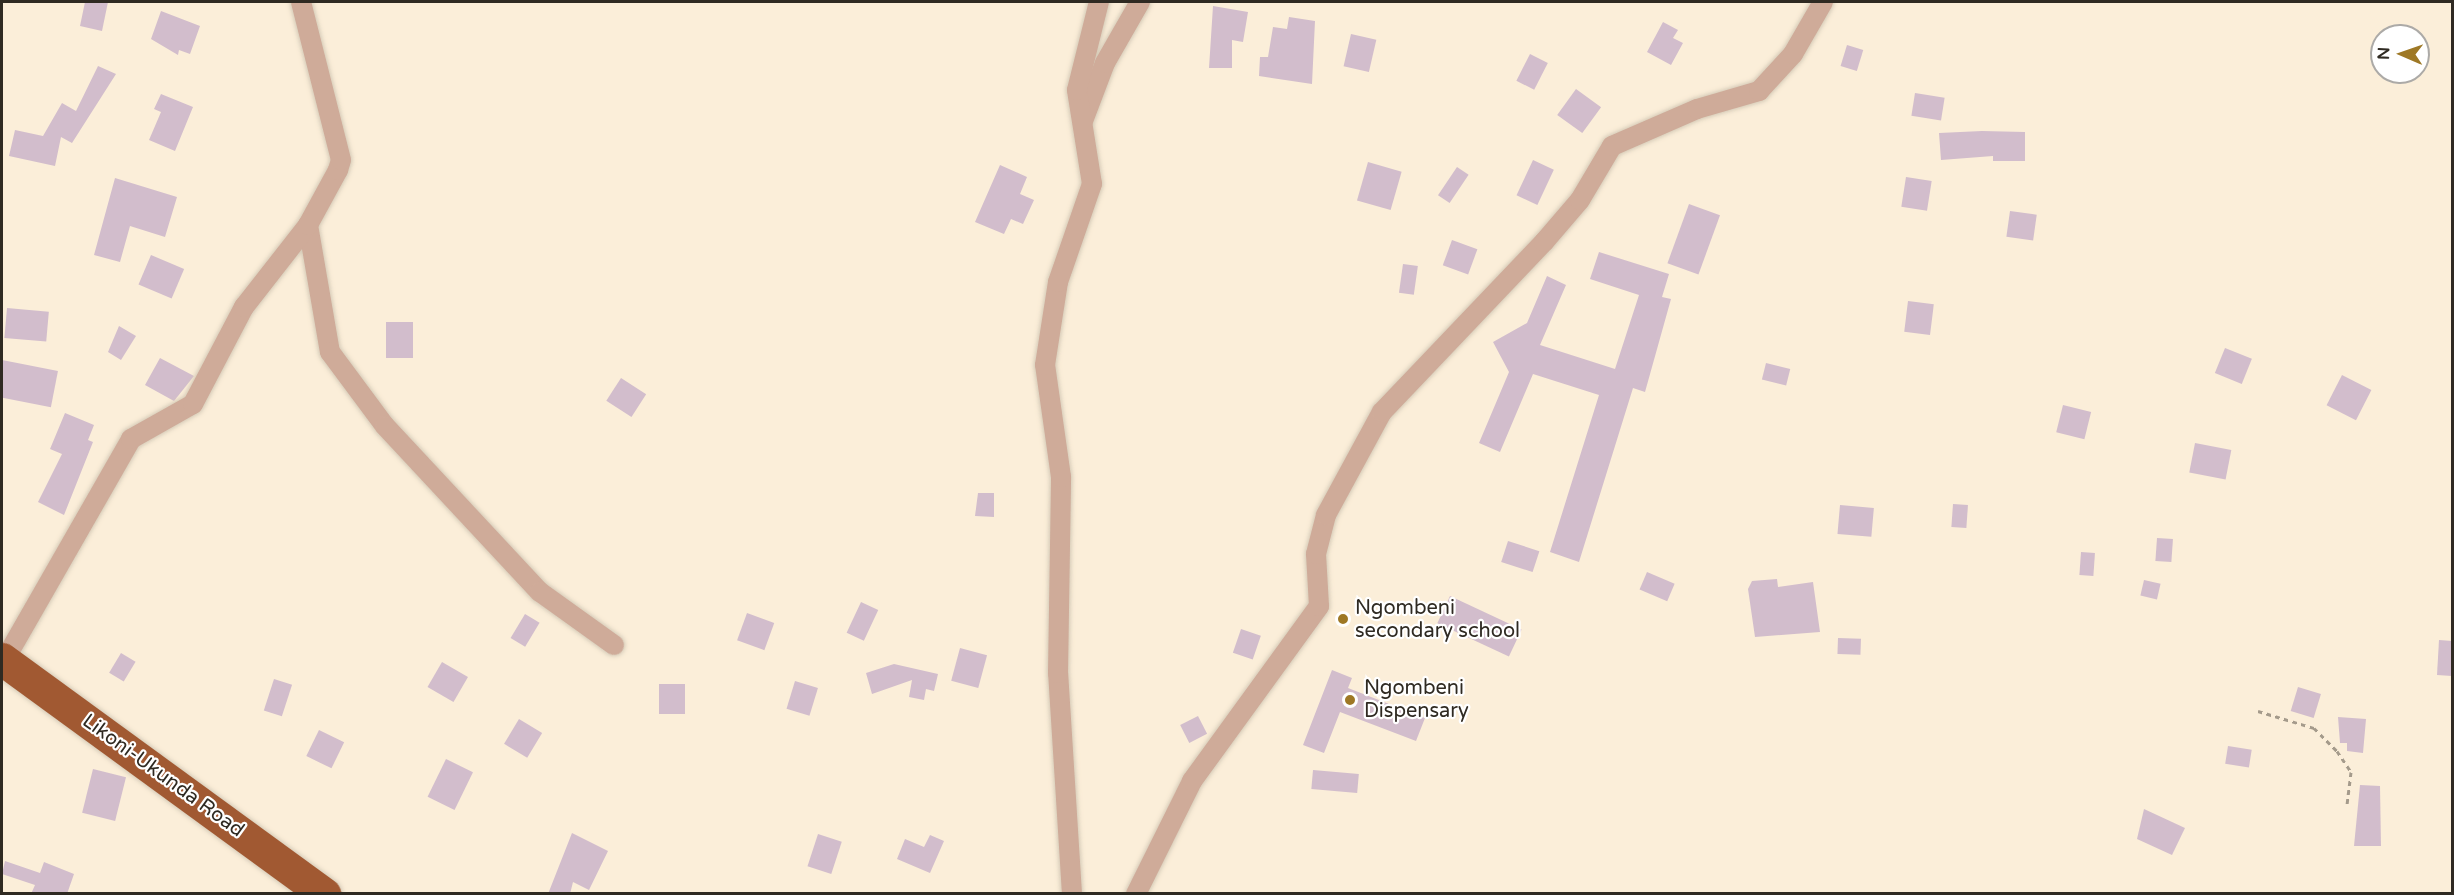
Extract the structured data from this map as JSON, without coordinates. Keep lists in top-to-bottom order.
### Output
{
  "streets": {
    "highway": ["Likoni-Ukunda Road"]
  },
  "places": ["Ngombeni secondary school", "Ngombeni Dispensary"],
  "north": "left"
}
